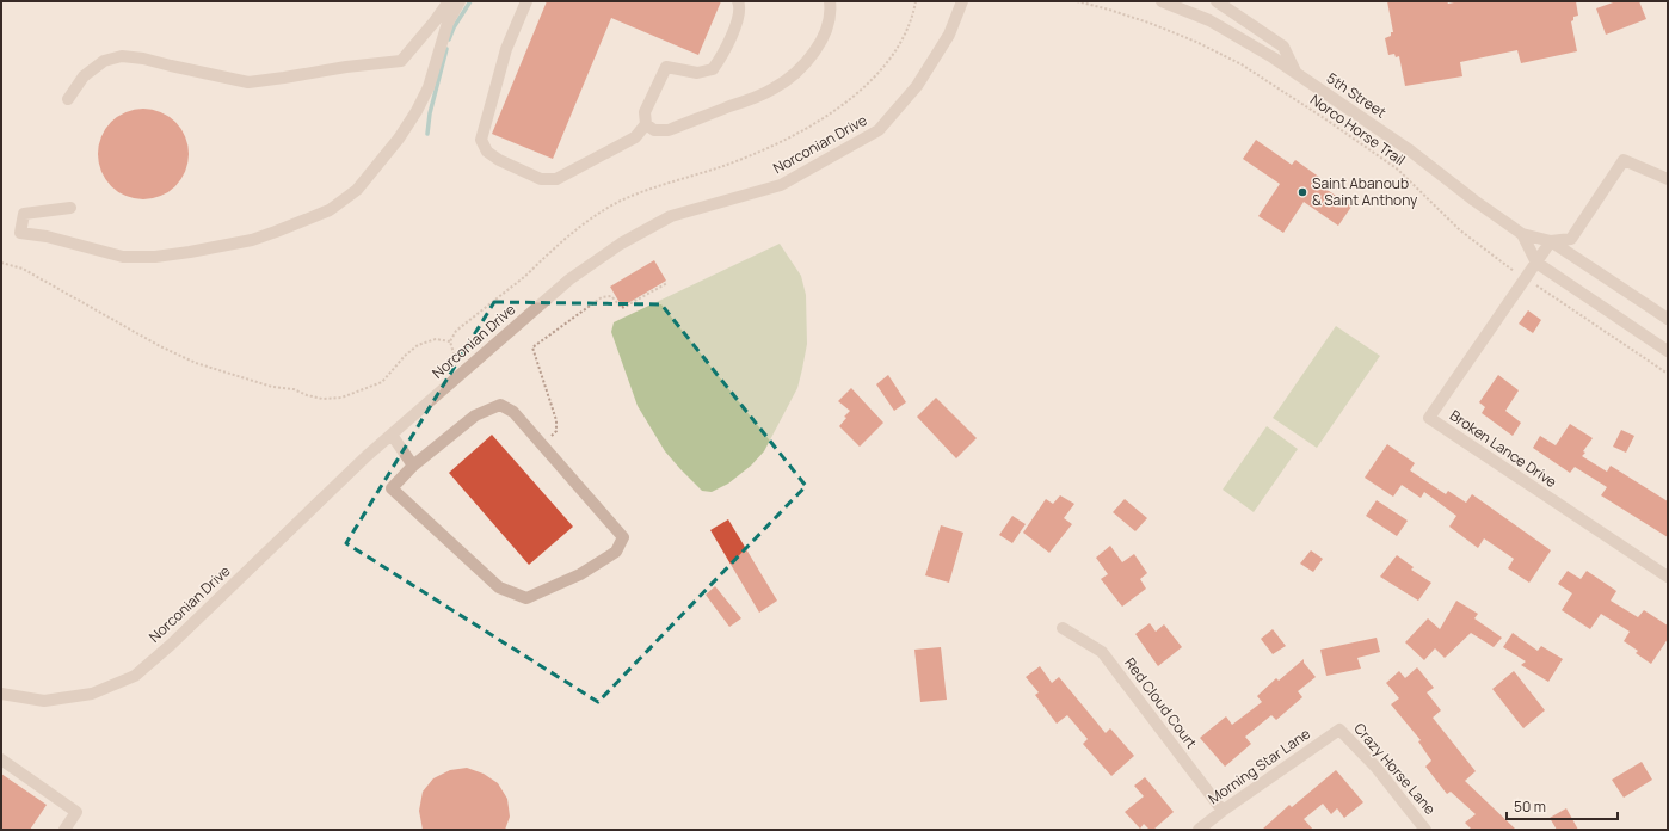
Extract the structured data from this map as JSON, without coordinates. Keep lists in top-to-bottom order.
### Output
{
  "streets": {
    "street": [
      "5th Street",
      "Norconian Drive",
      "Broken Lance Drive",
      "Red Cloud Court",
      "Morning Star Lane",
      "Crazy Horse Lane"
    ],
    "path": ["Norco Horse Trail"]
  },
  "crossings": [
    ["5th Street", "Broken Lance Drive"],
    ["Norco Horse Trail", "Broken Lance Drive"],
    ["Red Cloud Court", "Morning Star Lane"],
    ["Morning Star Lane", "Crazy Horse Lane"]
  ],
  "places": ["Saint Abanoub & Saint Anthony"],
  "scale_bar": "50 m"
}
